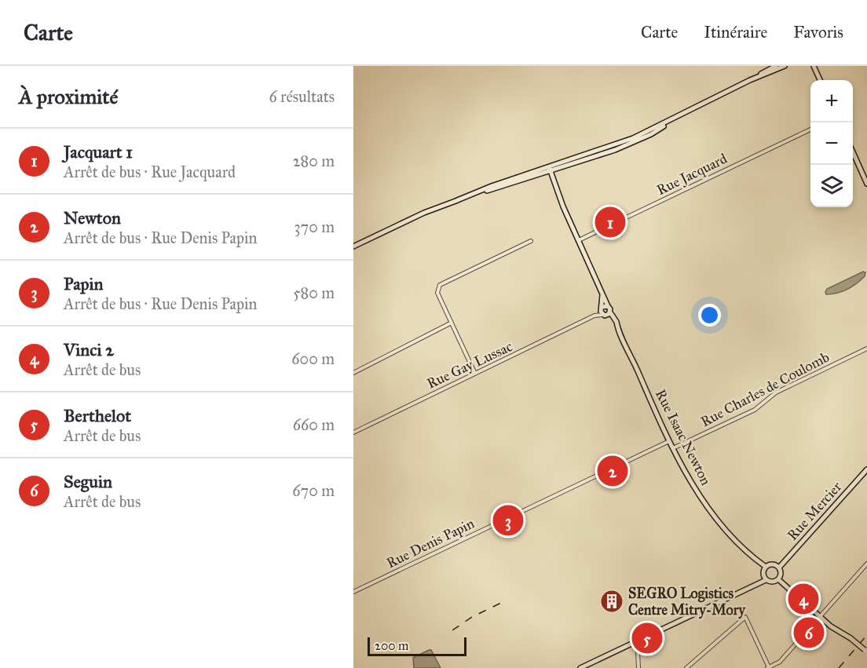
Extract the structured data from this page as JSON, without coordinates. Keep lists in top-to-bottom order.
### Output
{
  "streets": {
    "street": [
      "Rue Jacquard",
      "Rue Gay Lussac",
      "Rue Charles de Coulomb",
      "Rue Isaac Newton",
      "Rue Mercier",
      "Rue Denis Papin"
    ]
  },
  "crossings": [
    ["Rue Gay Lussac", "Rue Isaac Newton"],
    ["Rue Charles de Coulomb", "Rue Isaac Newton"],
    ["Rue Isaac Newton", "Rue Mercier"],
    ["Rue Isaac Newton", "Rue Denis Papin"]
  ],
  "places": {
    "building": ["SEGRO Logistics Centre Mitry-Mory"]
  },
  "scale_bar": "200 m",
  "page": {
    "header": "Carte",
    "nav": ["Carte", "Itinéraire", "Favoris"],
    "heading": ["À proximité", "6 résultats"],
    "map_buttons": ["+", "−"],
    "list": [
      {
        "mark": "1",
        "name": "Jacquart 1",
        "note": "Arrêt de bus · Rue Jacquard",
        "value": "280 m"
      },
      {
        "mark": "2",
        "name": "Newton",
        "note": "Arrêt de bus · Rue Denis Papin",
        "value": "370 m"
      },
      {
        "mark": "3",
        "name": "Papin",
        "note": "Arrêt de bus · Rue Denis Papin",
        "value": "580 m"
      },
      {
        "mark": "4",
        "name": "Vinci 2",
        "note": "Arrêt de bus",
        "value": "600 m"
      },
      {
        "mark": "5",
        "name": "Berthelot",
        "note": "Arrêt de bus",
        "value": "660 m"
      },
      {
        "mark": "6",
        "name": "Seguin",
        "note": "Arrêt de bus",
        "value": "670 m"
      }
    ],
    "pins": [
      "1",
      "2",
      "3",
      "4",
      "6",
      "5"
    ],
    "scale": "200 m"
  }
}
